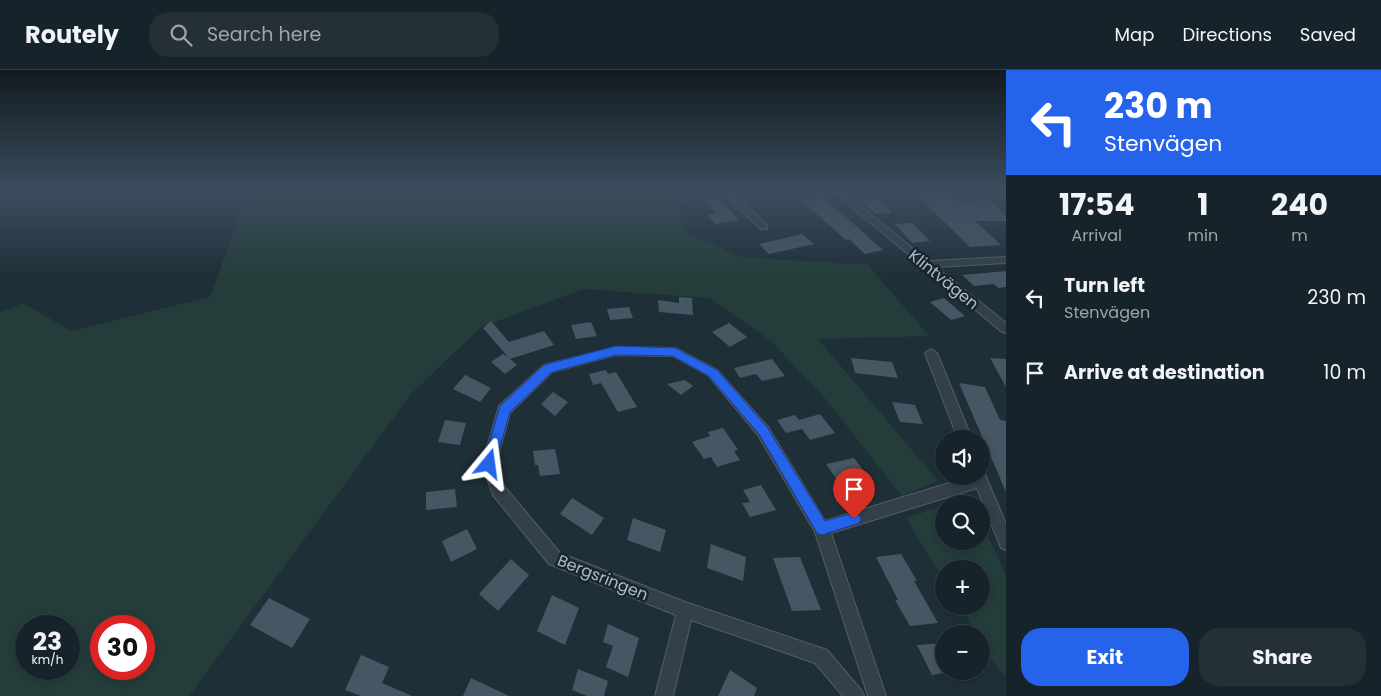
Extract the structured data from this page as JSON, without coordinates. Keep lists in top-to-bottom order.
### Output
{
  "streets": {
    "street": ["Klintvägen", "Bergsringen"]
  },
  "page": {
    "header": "Routely",
    "search": "Search here",
    "nav": ["Map", "Directions", "Saved"],
    "turn": ["230 m", "Stenvägen"],
    "eta": [
      "17:54",
      "Arrival",
      "1",
      "min",
      "240",
      "m"
    ],
    "list": [
      {
        "name": "Turn left",
        "note": "Stenvägen",
        "value": "230 m"
      },
      {
        "name": "Arrive at destination",
        "value": "10 m"
      }
    ],
    "map_buttons": ["+", "−"],
    "speed": "23 km/h",
    "limit": "30",
    "buttons": ["Exit", "Share"]
  }
}
